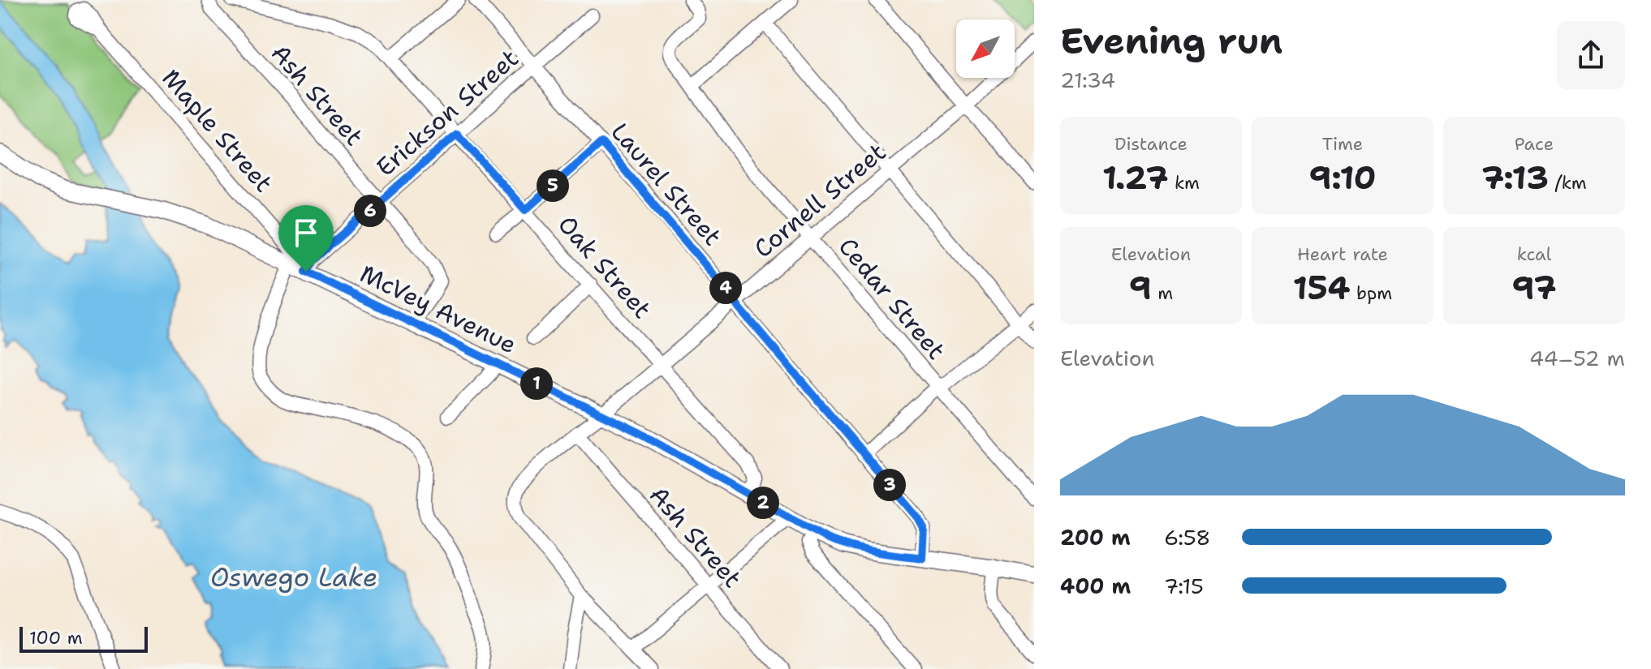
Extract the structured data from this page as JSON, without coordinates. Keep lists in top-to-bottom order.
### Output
{
  "streets": {
    "main road": ["McVey Avenue"],
    "street": [
      "Ash Street",
      "Erickson Street",
      "Maple Street",
      "Laurel Street",
      "Cornell Street",
      "Oak Street",
      "Cedar Street"
    ]
  },
  "crossings": [
    ["Ash Street", "Erickson Street"],
    ["Ash Street", "Cornell Street"],
    ["Ash Street", "McVey Avenue"],
    ["Erickson Street", "Laurel Street"],
    ["Erickson Street", "Oak Street"],
    ["Erickson Street", "McVey Avenue"],
    ["Maple Street", "McVey Avenue"],
    ["Laurel Street", "Cornell Street"],
    ["Laurel Street", "McVey Avenue"],
    ["Cornell Street", "Oak Street"],
    ["Cornell Street", "Cedar Street"],
    ["Cornell Street", "McVey Avenue"],
    ["Oak Street", "McVey Avenue"]
  ],
  "water": ["Oswego Lake"],
  "scale_bar": "100 m",
  "north": "bottom left",
  "page": {
    "heading": ["Evening run", "21:34"],
    "stats": [
      ["Distance", "1.27 km"],
      ["Time", "9:10"],
      ["Pace", "7:13 /km"],
      ["Elevation", "9 m"],
      ["Heart rate", "154 bpm"],
      ["kcal", "97"]
    ],
    "pins": [
      "5",
      "6",
      "4",
      "1",
      "3",
      "2"
    ],
    "chart": ["Elevation", "44–52 m"],
    "list": [
      {
        "name": "200 m",
        "note": "6:58"
      },
      {
        "name": "400 m",
        "note": "7:15"
      }
    ],
    "scale": "100 m"
  }
}
